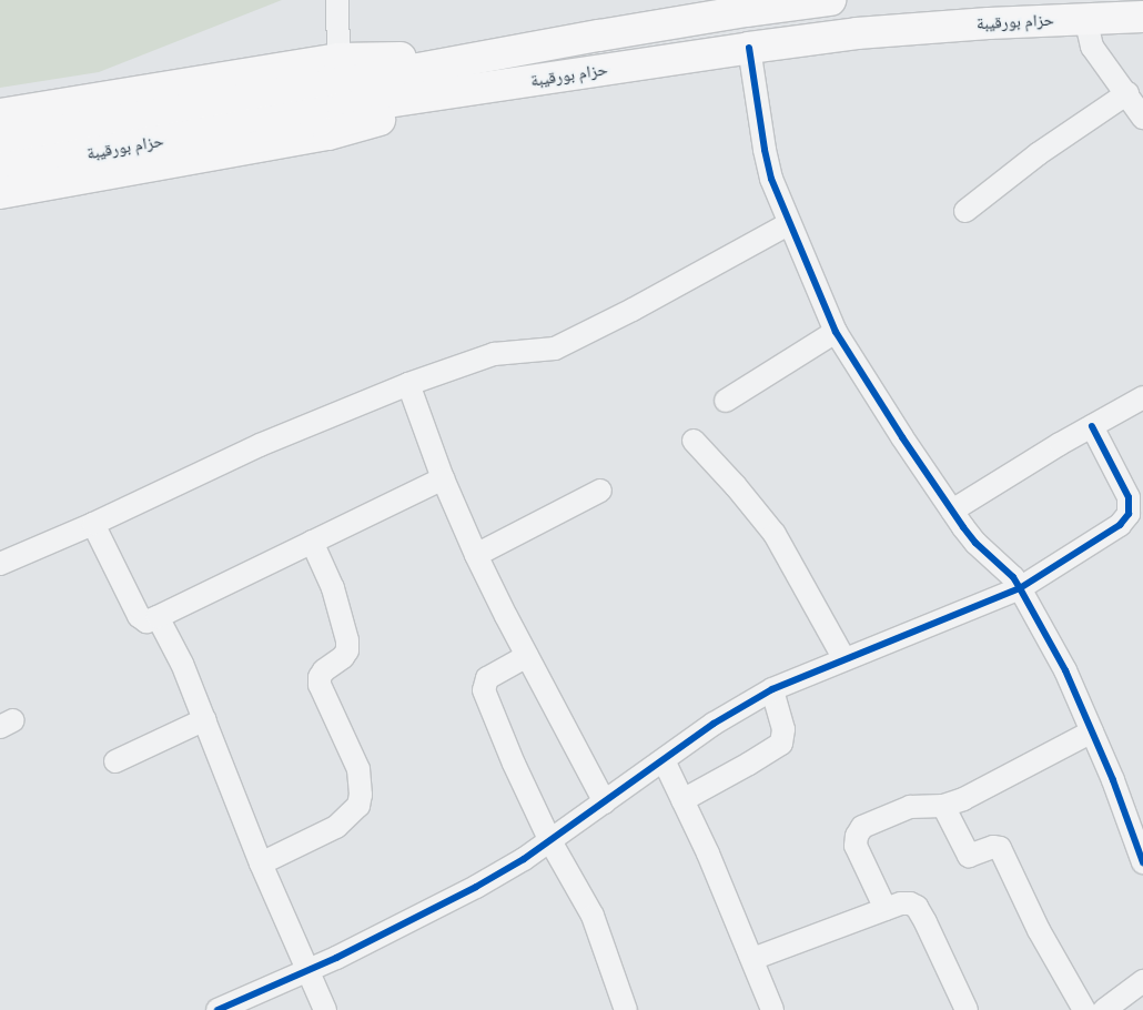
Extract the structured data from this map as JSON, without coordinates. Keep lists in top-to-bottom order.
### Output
{
  "streets": {
    "highway": ["حزام بورقيبة"]
  }
}
